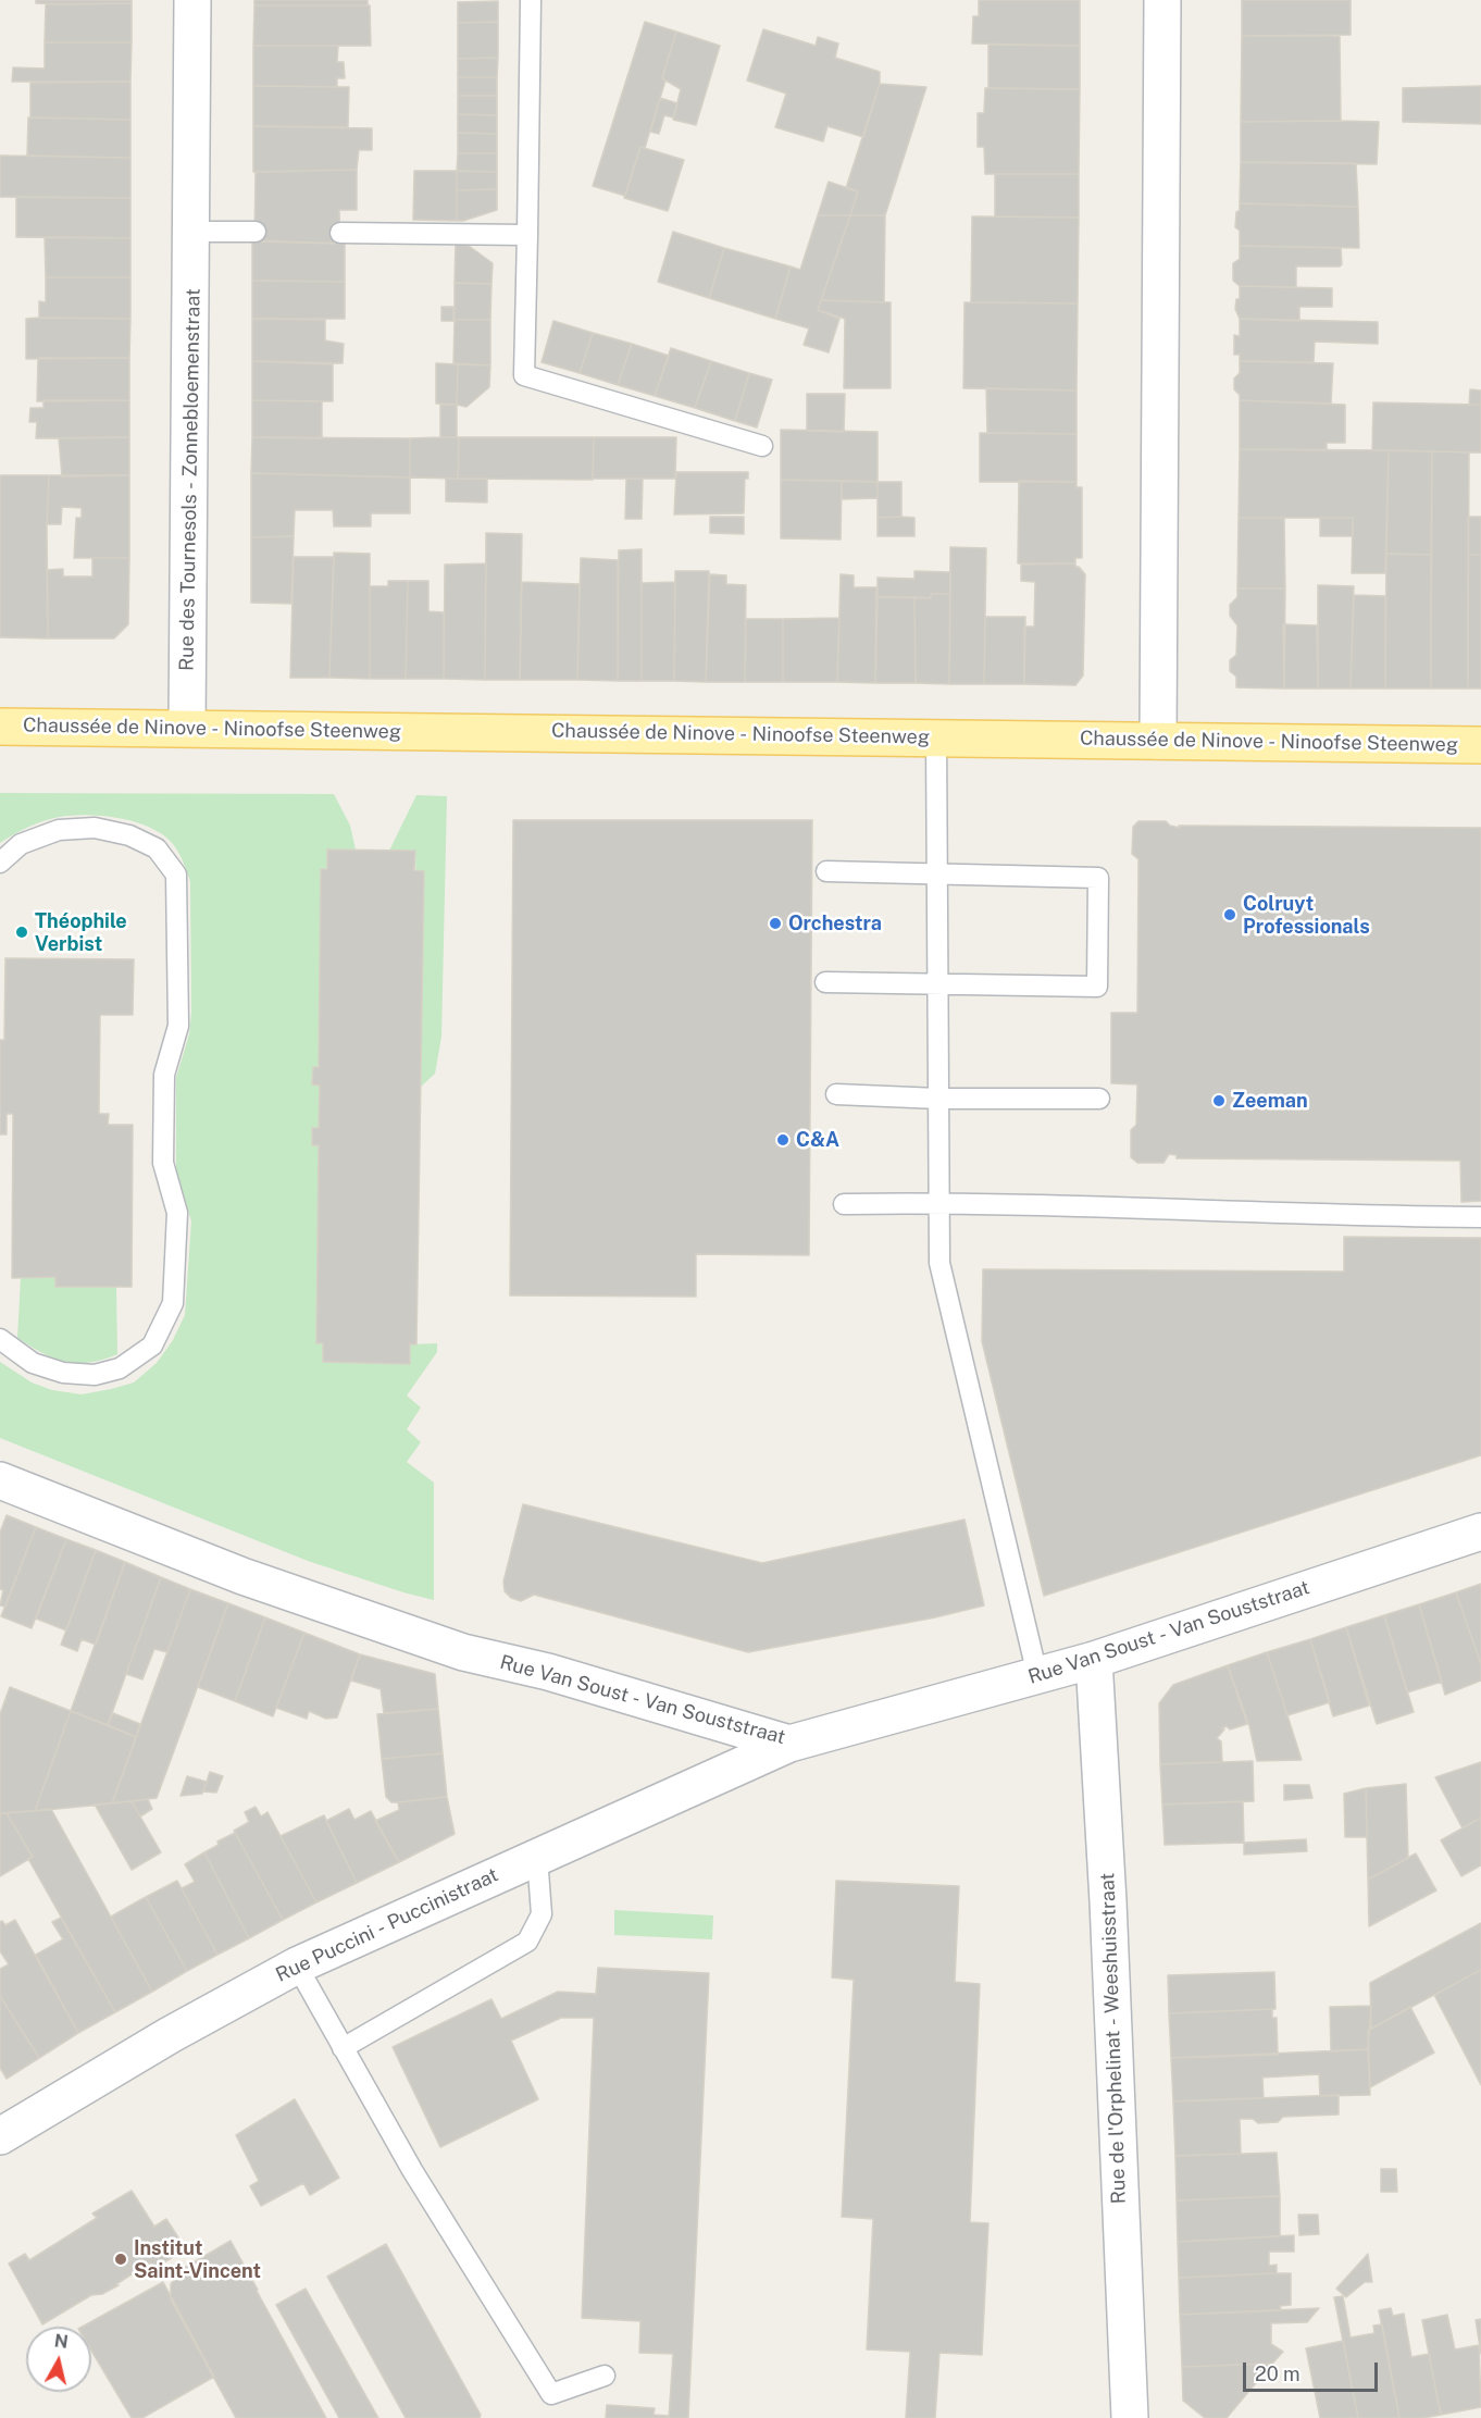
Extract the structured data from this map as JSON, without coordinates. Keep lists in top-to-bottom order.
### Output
{
  "streets": {
    "main road": ["Chaussée de Ninove - Ninoofse Steenweg"],
    "street": [
      "Rue des Tournesols - Zonnebloemenstraat",
      "Rue Van Soust - Van Souststraat",
      "Rue Puccini - Puccinistraat",
      "Rue de l'Orphelinat - Weeshuisstraat"
    ]
  },
  "crossings": [
    ["Rue des Tournesols - Zonnebloemenstraat", "Chaussée de Ninove - Ninoofse Steenweg"],
    ["Rue Van Soust - Van Souststraat", "Rue Puccini - Puccinistraat"],
    ["Rue Van Soust - Van Souststraat", "Rue de l'Orphelinat - Weeshuisstraat"]
  ],
  "places": [
    "Colruyt Professionals",
    "Orchestra",
    "Théophile Verbist",
    "Zeeman",
    "C&A",
    "Institut Saint-Vincent"
  ],
  "scale_bar": "20 m",
  "north": "top"
}
